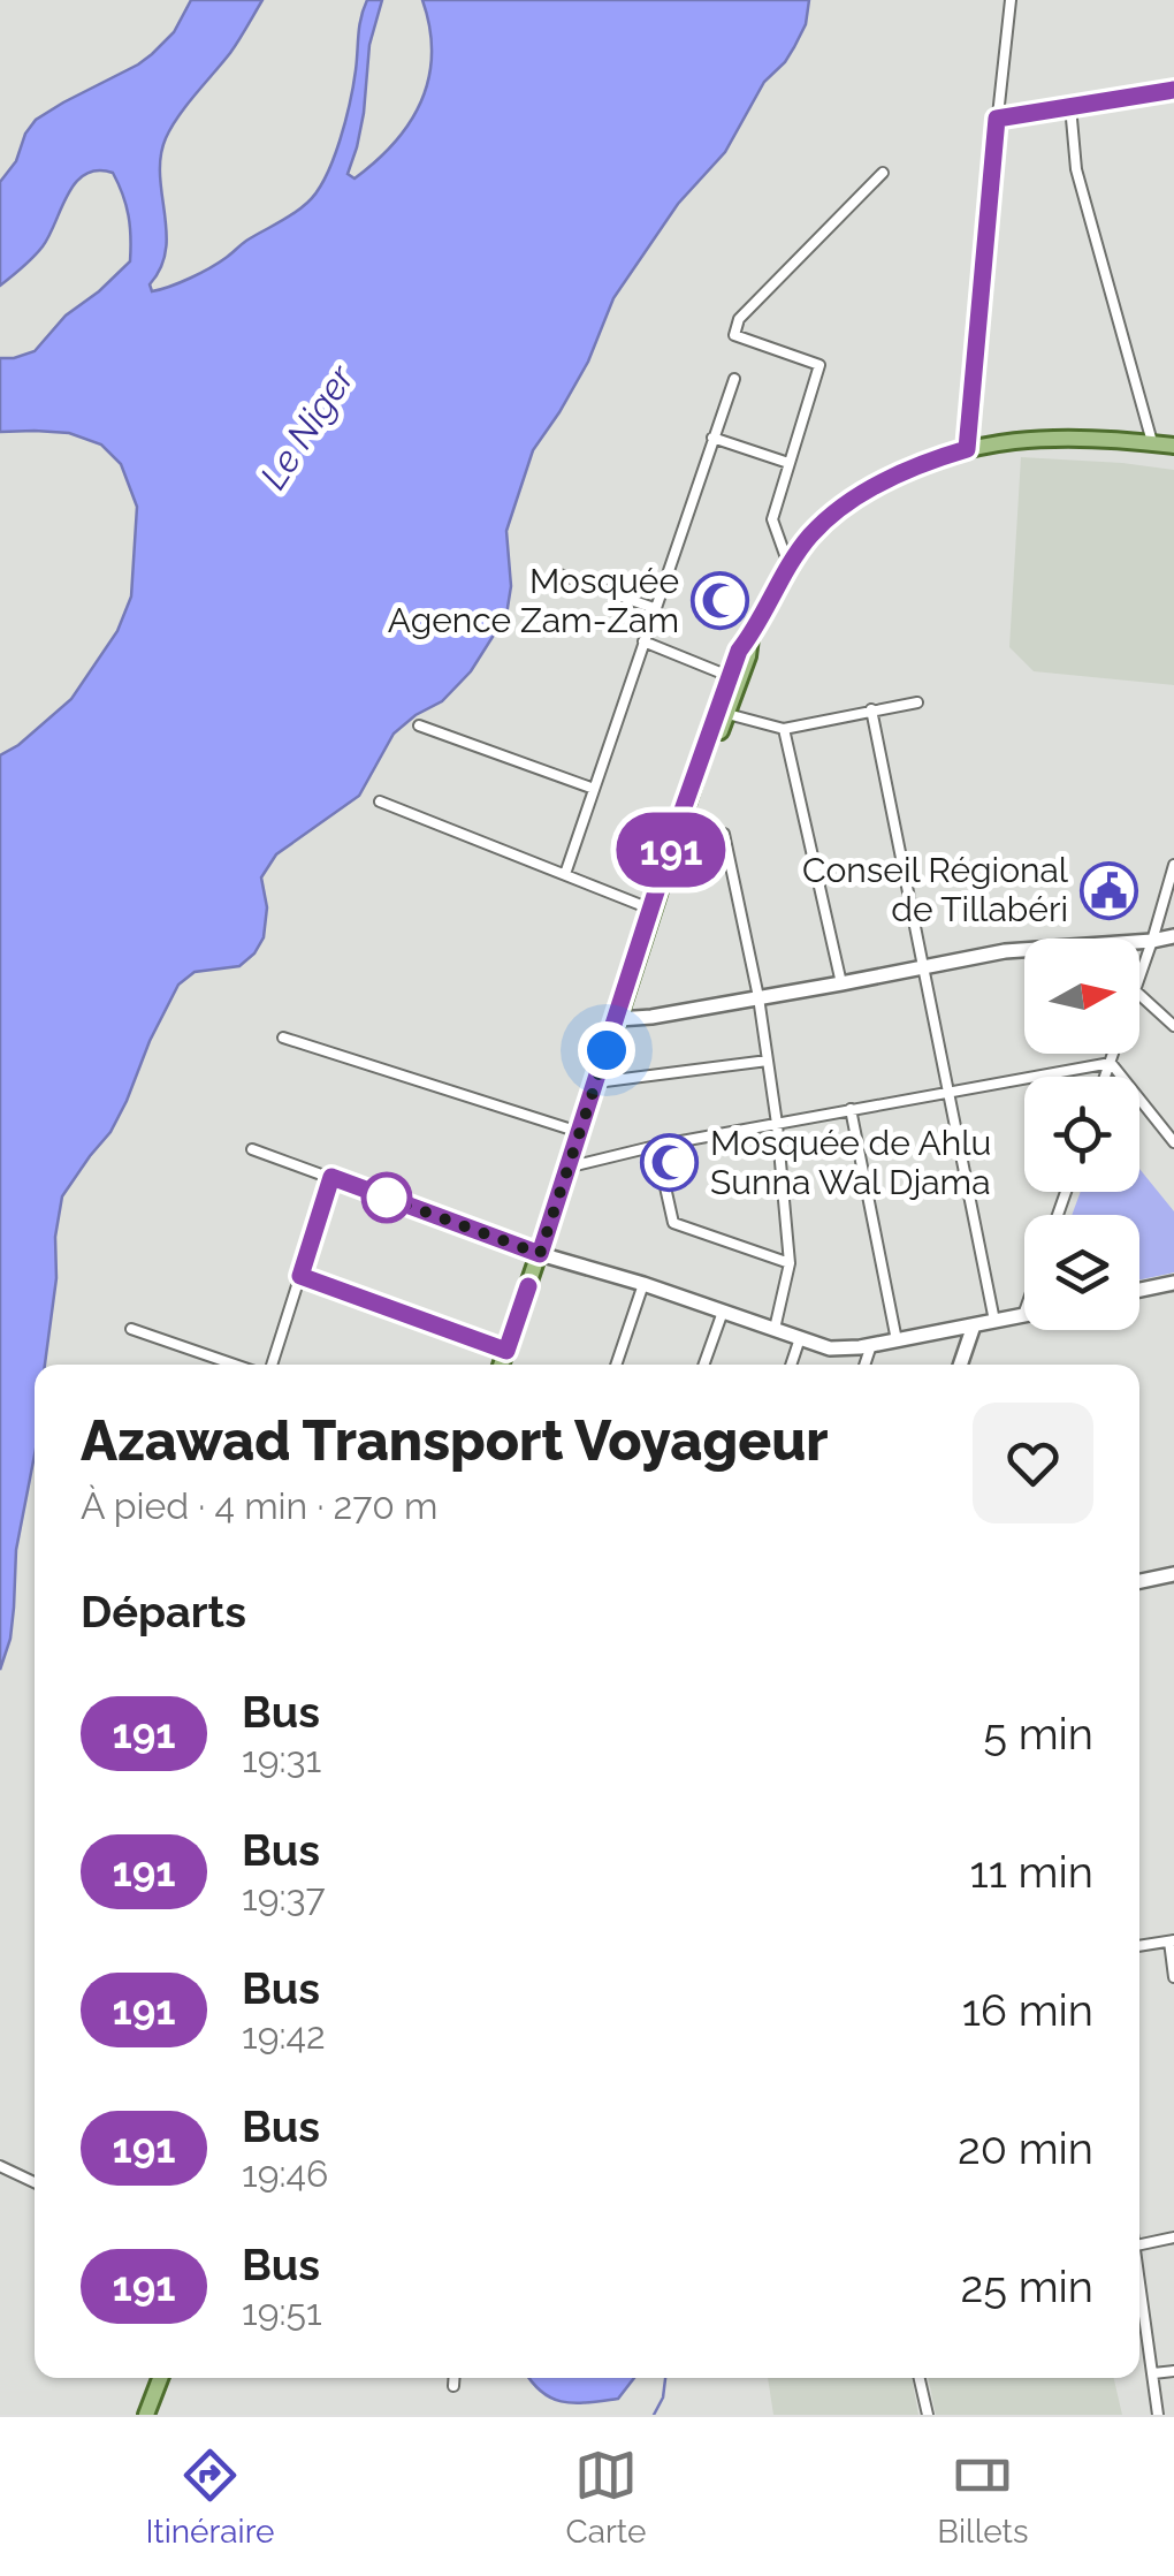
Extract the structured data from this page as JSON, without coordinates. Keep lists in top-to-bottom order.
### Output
{
  "water": ["Le Niger"],
  "places": {
    "mosque": ["Mosquée Agence Zam-Zam", "Mosquée de Ahlu Sunna Wal Djama"],
    "public building": ["Conseil Régional de Tillabéri"]
  },
  "lines": ["bus line 191"],
  "north": "right",
  "page": {
    "on_map": "191",
    "heading": [
      ["Azawad Transport Voyageur", "À pied · 4 min · 270 m"],
      "Départs"
    ],
    "list": [
      {
        "mark": "191",
        "name": "Bus",
        "note": "19:31",
        "value": "5 min"
      },
      {
        "mark": "191",
        "name": "Bus",
        "note": "19:37",
        "value": "11 min"
      },
      {
        "mark": "191",
        "name": "Bus",
        "note": "19:42",
        "value": "16 min"
      },
      {
        "mark": "191",
        "name": "Bus",
        "note": "19:46",
        "value": "20 min"
      },
      {
        "mark": "191",
        "name": "Bus",
        "note": "19:51",
        "value": "25 min"
      }
    ],
    "tabs": ["Itinéraire", "Carte", "Billets"]
  }
}
